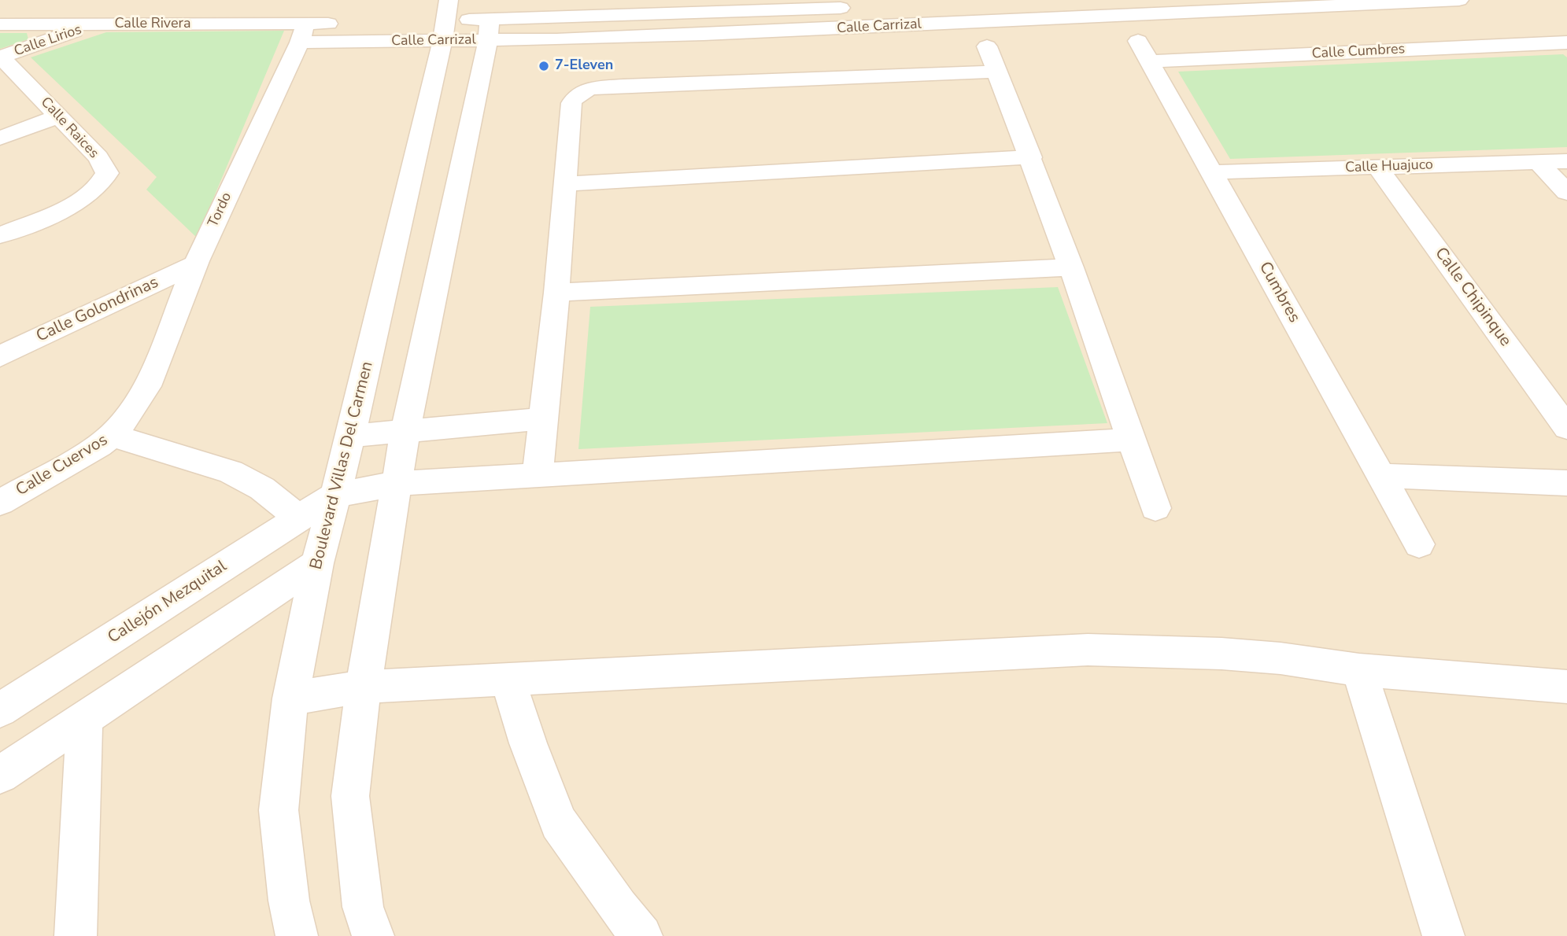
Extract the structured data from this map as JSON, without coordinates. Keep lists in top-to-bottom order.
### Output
{
  "streets": {
    "street": [
      "Calle Rivera",
      "Calle Carrizal",
      "Calle Lirios",
      "Calle Cumbres",
      "Calle Raices",
      "Calle Huajuco",
      "Tordo",
      "Cumbres",
      "Calle Chipinque",
      "Calle Golondrinas",
      "Calle Cuervos",
      "Boulevard Villas Del Carmen",
      "Callejón Mezquital"
    ]
  },
  "crossings": [
    ["Calle Rivera", "Calle Carrizal"],
    ["Calle Rivera", "Calle Lirios"],
    ["Calle Rivera", "Tordo"],
    ["Calle Carrizal", "Tordo"],
    ["Calle Carrizal", "Boulevard Villas Del Carmen"],
    ["Calle Lirios", "Calle Raices"],
    ["Calle Cumbres", "Cumbres"],
    ["Calle Huajuco", "Cumbres"],
    ["Calle Huajuco", "Calle Chipinque"],
    ["Tordo", "Calle Golondrinas"],
    ["Tordo", "Calle Cuervos"],
    ["Boulevard Villas Del Carmen", "Callejón Mezquital"]
  ],
  "places": ["7-Eleven"]
}
